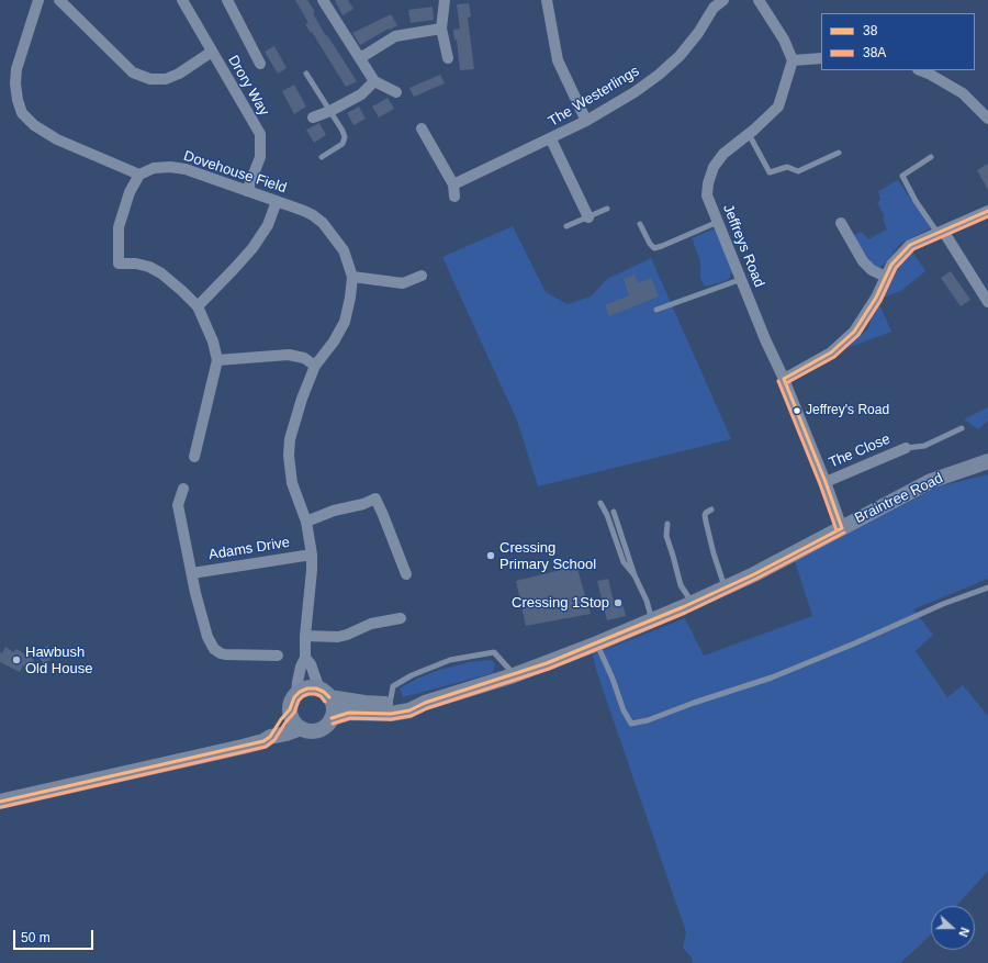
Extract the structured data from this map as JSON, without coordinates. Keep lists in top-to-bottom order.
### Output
{
  "streets": {
    "main road": ["Braintree Road"],
    "street": [
      "Drory Way",
      "The Westerlings",
      "Dovehouse Field",
      "Jeffreys Road",
      "The Close",
      "Adams Drive"
    ]
  },
  "crossings": [
    ["Drory Way", "Dovehouse Field"],
    ["Dovehouse Field", "Braintree Road"],
    ["Dovehouse Field", "Adams Drive"],
    ["Jeffreys Road", "The Close"],
    ["Jeffreys Road", "Braintree Road"]
  ],
  "places": [
    "Jeffrey's Road",
    "Cressing Primary School",
    "Cressing 1Stop",
    "Hawbush Old House"
  ],
  "lines": ["transit line 38", "transit line 38A"],
  "legend": ["38", "38A"],
  "scale_bar": "50 m",
  "north": "right"
}
